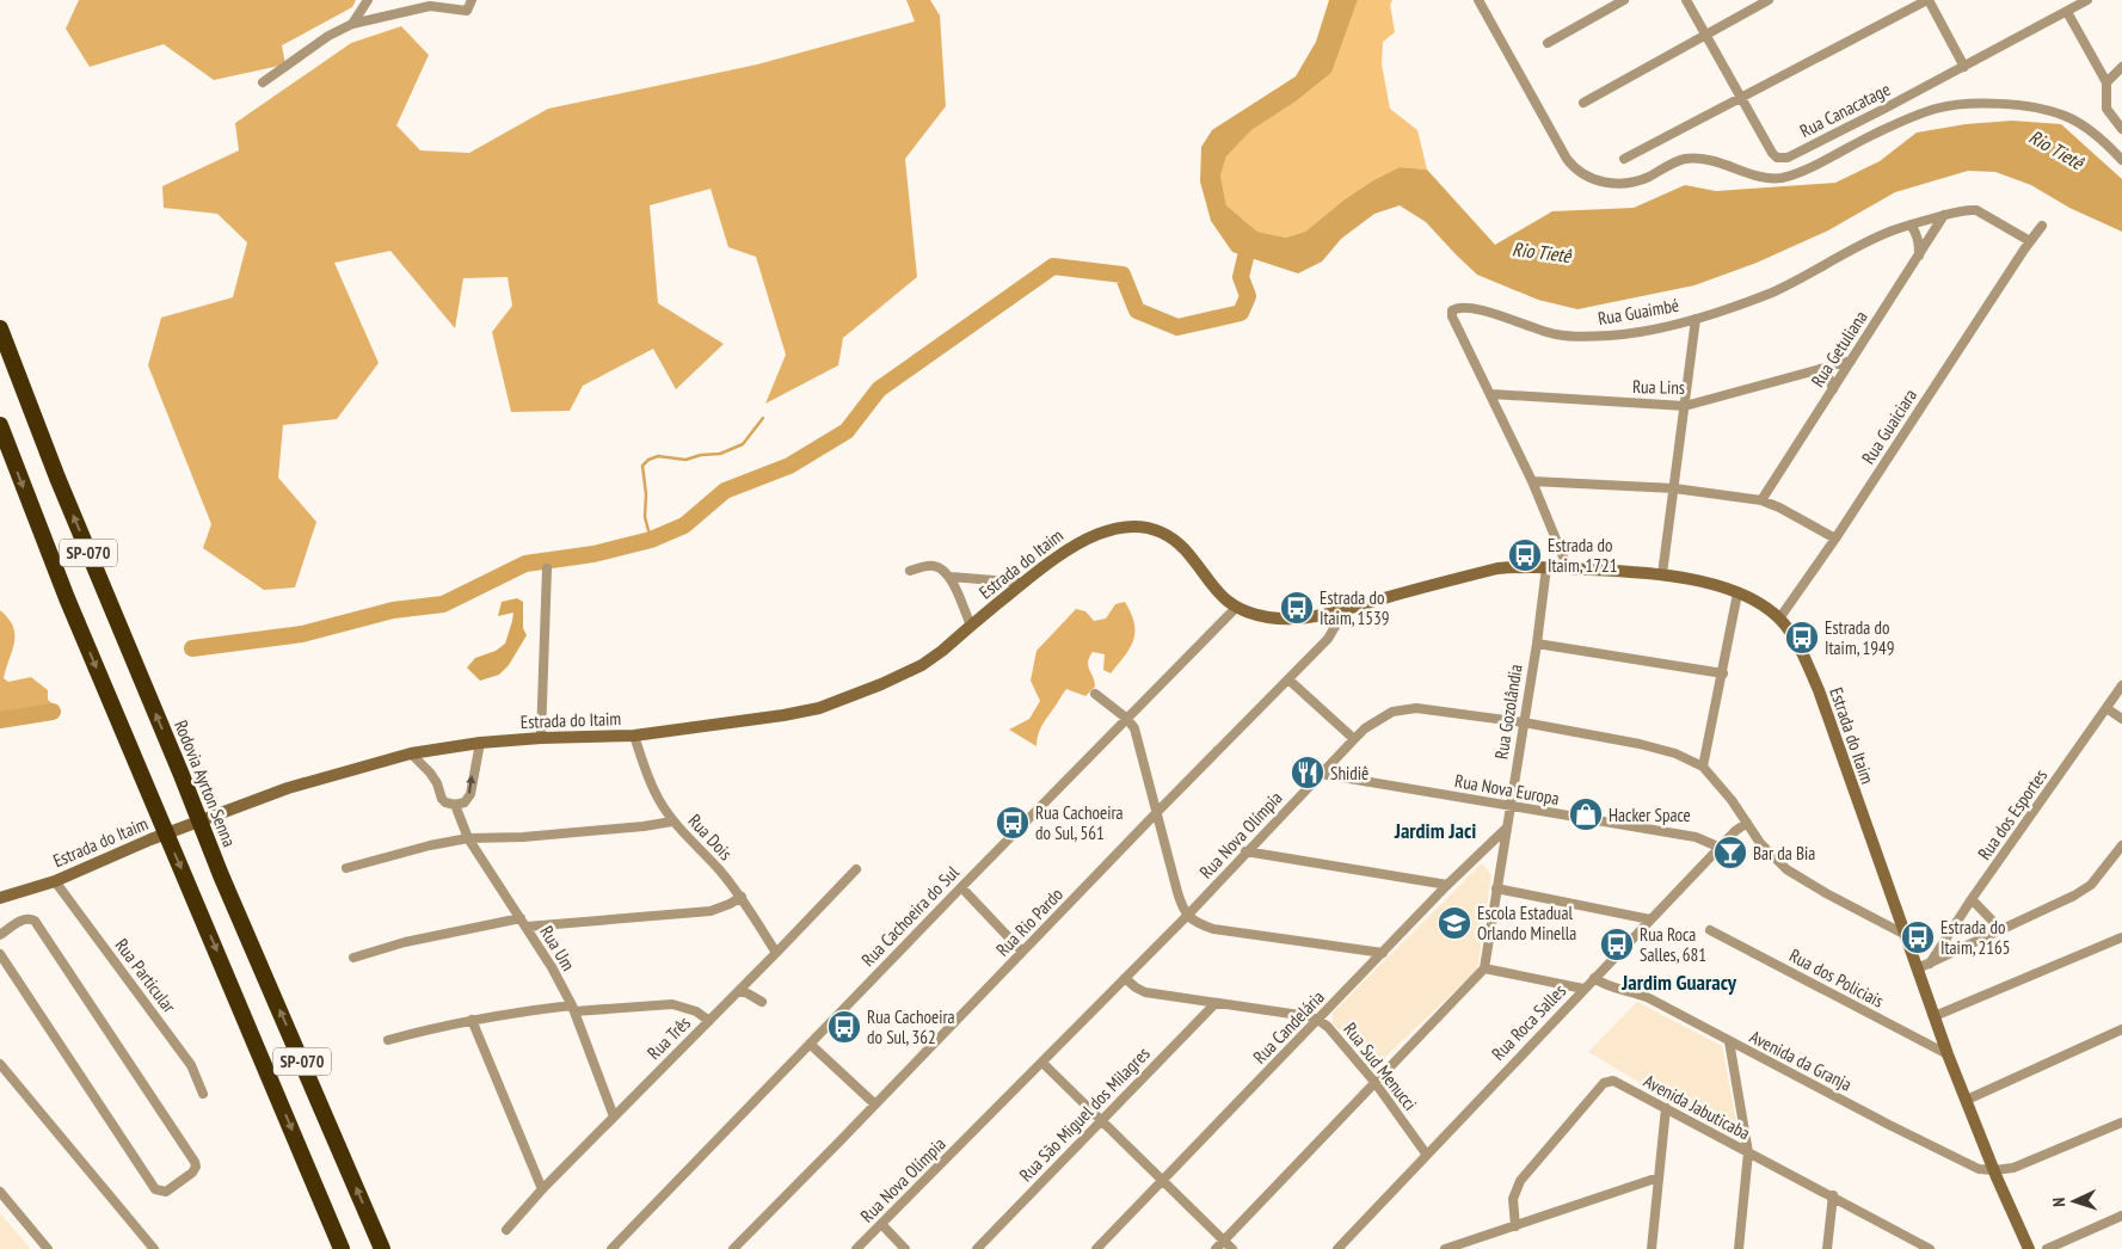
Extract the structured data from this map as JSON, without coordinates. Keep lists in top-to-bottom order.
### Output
{
  "streets": {
    "highway": ["SP-070", "Rodovia Ayrton Senna"],
    "street": [
      "Rua Canacatage",
      "Rua Guaimbé",
      "Rua Getuliana",
      "Rua Lins",
      "Rua Guaiciara",
      "Estrada do Itaim",
      "Rua Gozolândia",
      "Rua Nova Europa",
      "Rua dos Esportes",
      "Rua Nova Olímpia",
      "Rua Dois",
      "Rua Cachoeira do Sul",
      "Rua Rio Pardo",
      "Rua Um",
      "Rua Particular",
      "Rua dos Policiais",
      "Rua Roca Salles",
      "Rua Candelária",
      "Rua Três",
      "Avenida da Granja",
      "Rua Sud Menucci",
      "Avenida Jabuticaba",
      "Rua São Miguel dos Milagres"
    ]
  },
  "crossings": [
    ["Rua Guaimbé", "Rua Getuliana"],
    ["Rua Guaimbé", "Rua Lins"],
    ["Rua Guaimbé", "Rua Guaiciara"],
    ["Rua Guaimbé", "Estrada do Itaim"],
    ["Rua Getuliana", "Rua Lins"],
    ["Rua Guaiciara", "Estrada do Itaim"],
    ["Estrada do Itaim", "Rua Gozolândia"],
    ["Estrada do Itaim", "Rua Nova Olímpia"],
    ["Estrada do Itaim", "Rua Dois"],
    ["Estrada do Itaim", "Rua Cachoeira do Sul"],
    ["Estrada do Itaim", "Rua Rio Pardo"],
    ["Estrada do Itaim", "Rua Um"],
    ["Estrada do Itaim", "Rua Particular"],
    ["Estrada do Itaim", "Rua dos Policiais"],
    ["Estrada do Itaim", "Avenida da Granja"],
    ["Rua Gozolândia", "Rua Nova Europa"],
    ["Rua Gozolândia", "Rua Nova Olímpia"],
    ["Rua Gozolândia", "Rua Candelária"],
    ["Rua Nova Europa", "Rua Nova Olímpia"],
    ["Rua Nova Europa", "Rua Roca Salles"],
    ["Rua Nova Olímpia", "Rua Roca Salles"],
    ["Rua Nova Olímpia", "Rua Sud Menucci"],
    ["Rua Dois", "Rua Três"],
    ["Rua Um", "Rua Três"],
    ["Rua Roca Salles", "Avenida da Granja"],
    ["Rua Roca Salles", "Rua Sud Menucci"],
    ["Rua Candelária", "Rua Sud Menucci"],
    ["Rua Sud Menucci", "Rua São Miguel dos Milagres"]
  ],
  "districts": ["Jardim Jaci", "Jardim Guaracy"],
  "water": ["Rio Tietê"],
  "places": {
    "bus stop": [
      "Estrada do Itaim, 1721",
      "Estrada do Itaim, 1539",
      "Estrada do Itaim, 1949",
      "Rua Cachoeira do Sul, 561",
      "Estrada do Itaim, 2165",
      "Rua Roca Salles, 681",
      "Rua Cachoeira do Sul, 362"
    ],
    "restaurant": ["Shidiê"],
    "shop": ["Hacker Space"],
    "bar": ["Bar da Bia"],
    "school or university": ["Escola Estadual Orlando Minella"]
  },
  "north": "left"
}
